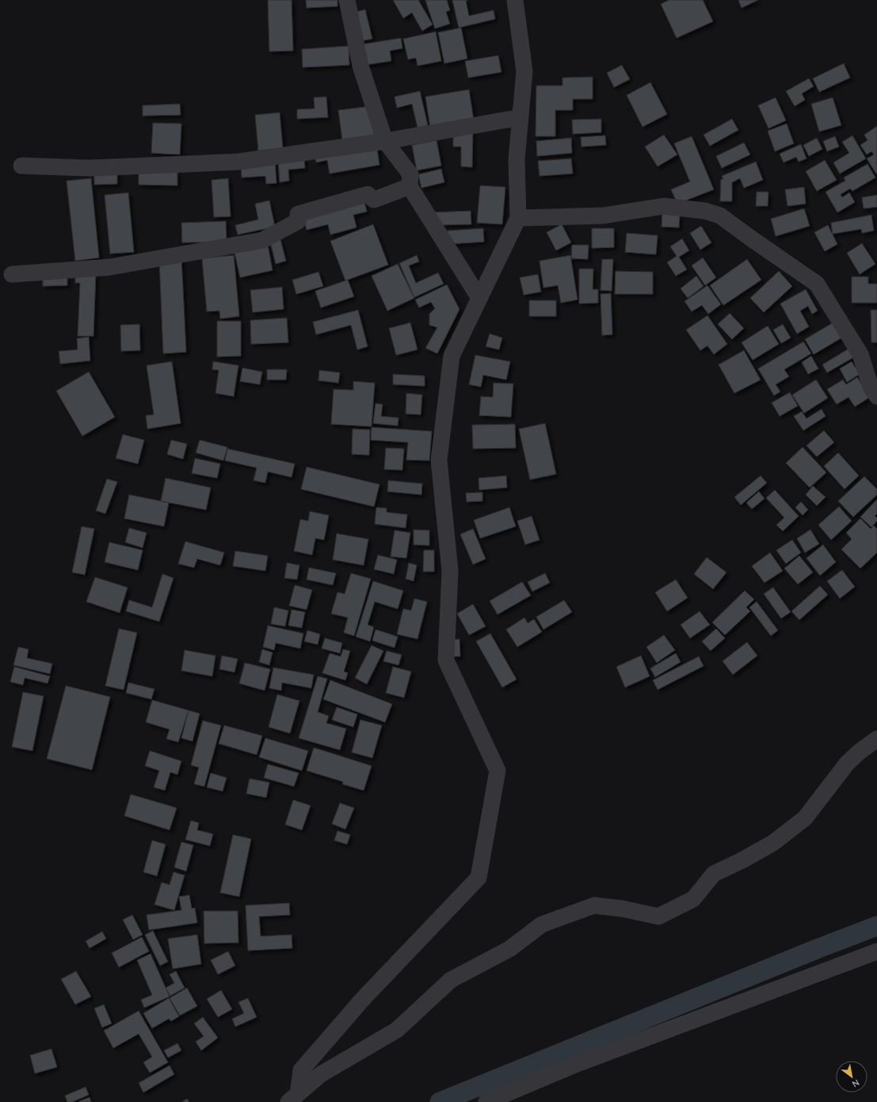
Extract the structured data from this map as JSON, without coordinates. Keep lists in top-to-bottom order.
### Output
{
  "north": "bottom right"
}
